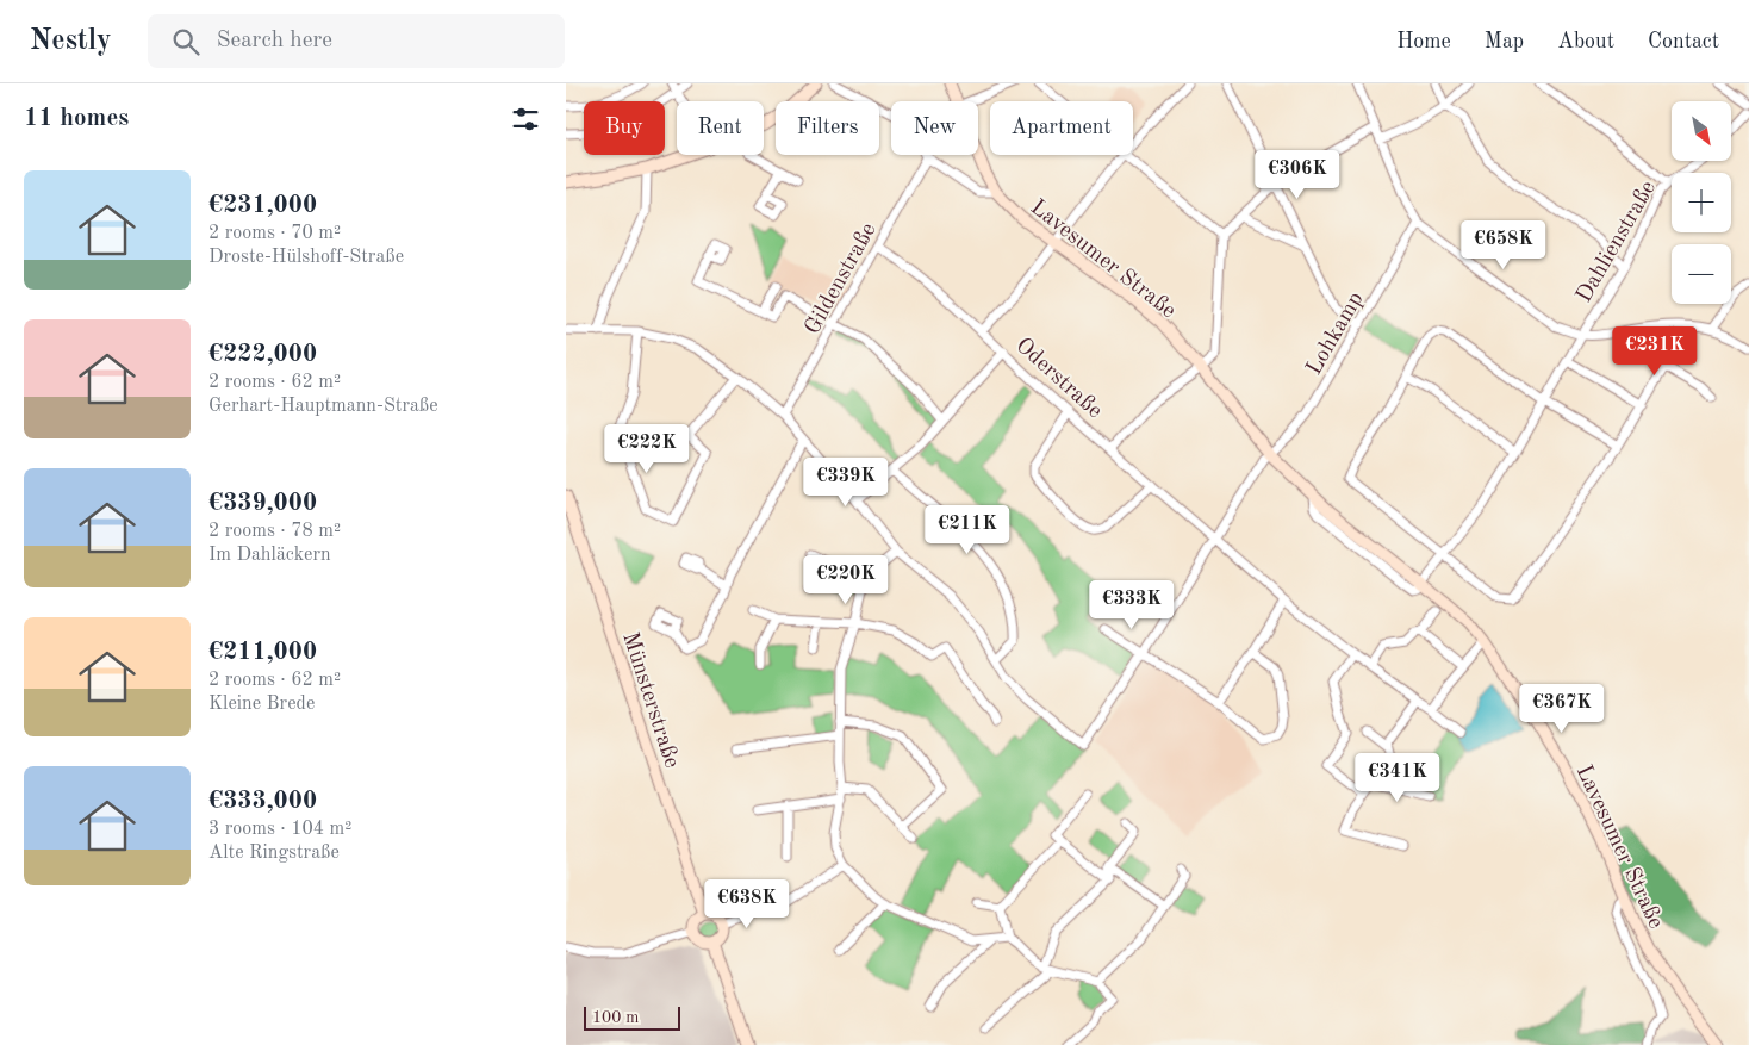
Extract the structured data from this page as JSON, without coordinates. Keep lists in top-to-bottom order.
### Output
{
  "streets": {
    "street": [
      "Dahlienstraße",
      "Lavesumer Straße",
      "Gildenstraße",
      "Lohkamp",
      "Oderstraße",
      "Münsterstraße"
    ]
  },
  "crossings": [
    ["Dahlienstraße", "Lavesumer Straße"],
    ["Lavesumer Straße", "Lohkamp"],
    ["Gildenstraße", "Oderstraße"],
    ["Lohkamp", "Oderstraße"]
  ],
  "scale_bar": "100 m",
  "north": "bottom right",
  "page": {
    "header": "Nestly",
    "search": "Search here",
    "nav": [
      "Home",
      "Map",
      "About",
      "Contact"
    ],
    "heading": "11 homes",
    "map_buttons": ["+", "−"],
    "chip": [
      "Buy",
      "Rent",
      "Filters",
      "New",
      "Apartment"
    ],
    "price": [
      "€306K",
      "€658K",
      "€231K",
      "€222K",
      "€339K",
      "€211K",
      "€220K",
      "€333K",
      "€367K",
      "€341K",
      "€638K"
    ],
    "list": [
      {
        "name": "€231,000",
        "note": "2 rooms · 70 m² · Droste-Hülshoff-Straße"
      },
      {
        "name": "€222,000",
        "note": "2 rooms · 62 m² · Gerhart-Hauptmann-Straße"
      },
      {
        "name": "€339,000",
        "note": "2 rooms · 78 m² · Im Dahläckern"
      },
      {
        "name": "€211,000",
        "note": "2 rooms · 62 m² · Kleine Brede"
      },
      {
        "name": "€333,000",
        "note": "3 rooms · 104 m² · Alte Ringstraße"
      }
    ],
    "scale": "100 m"
  }
}
